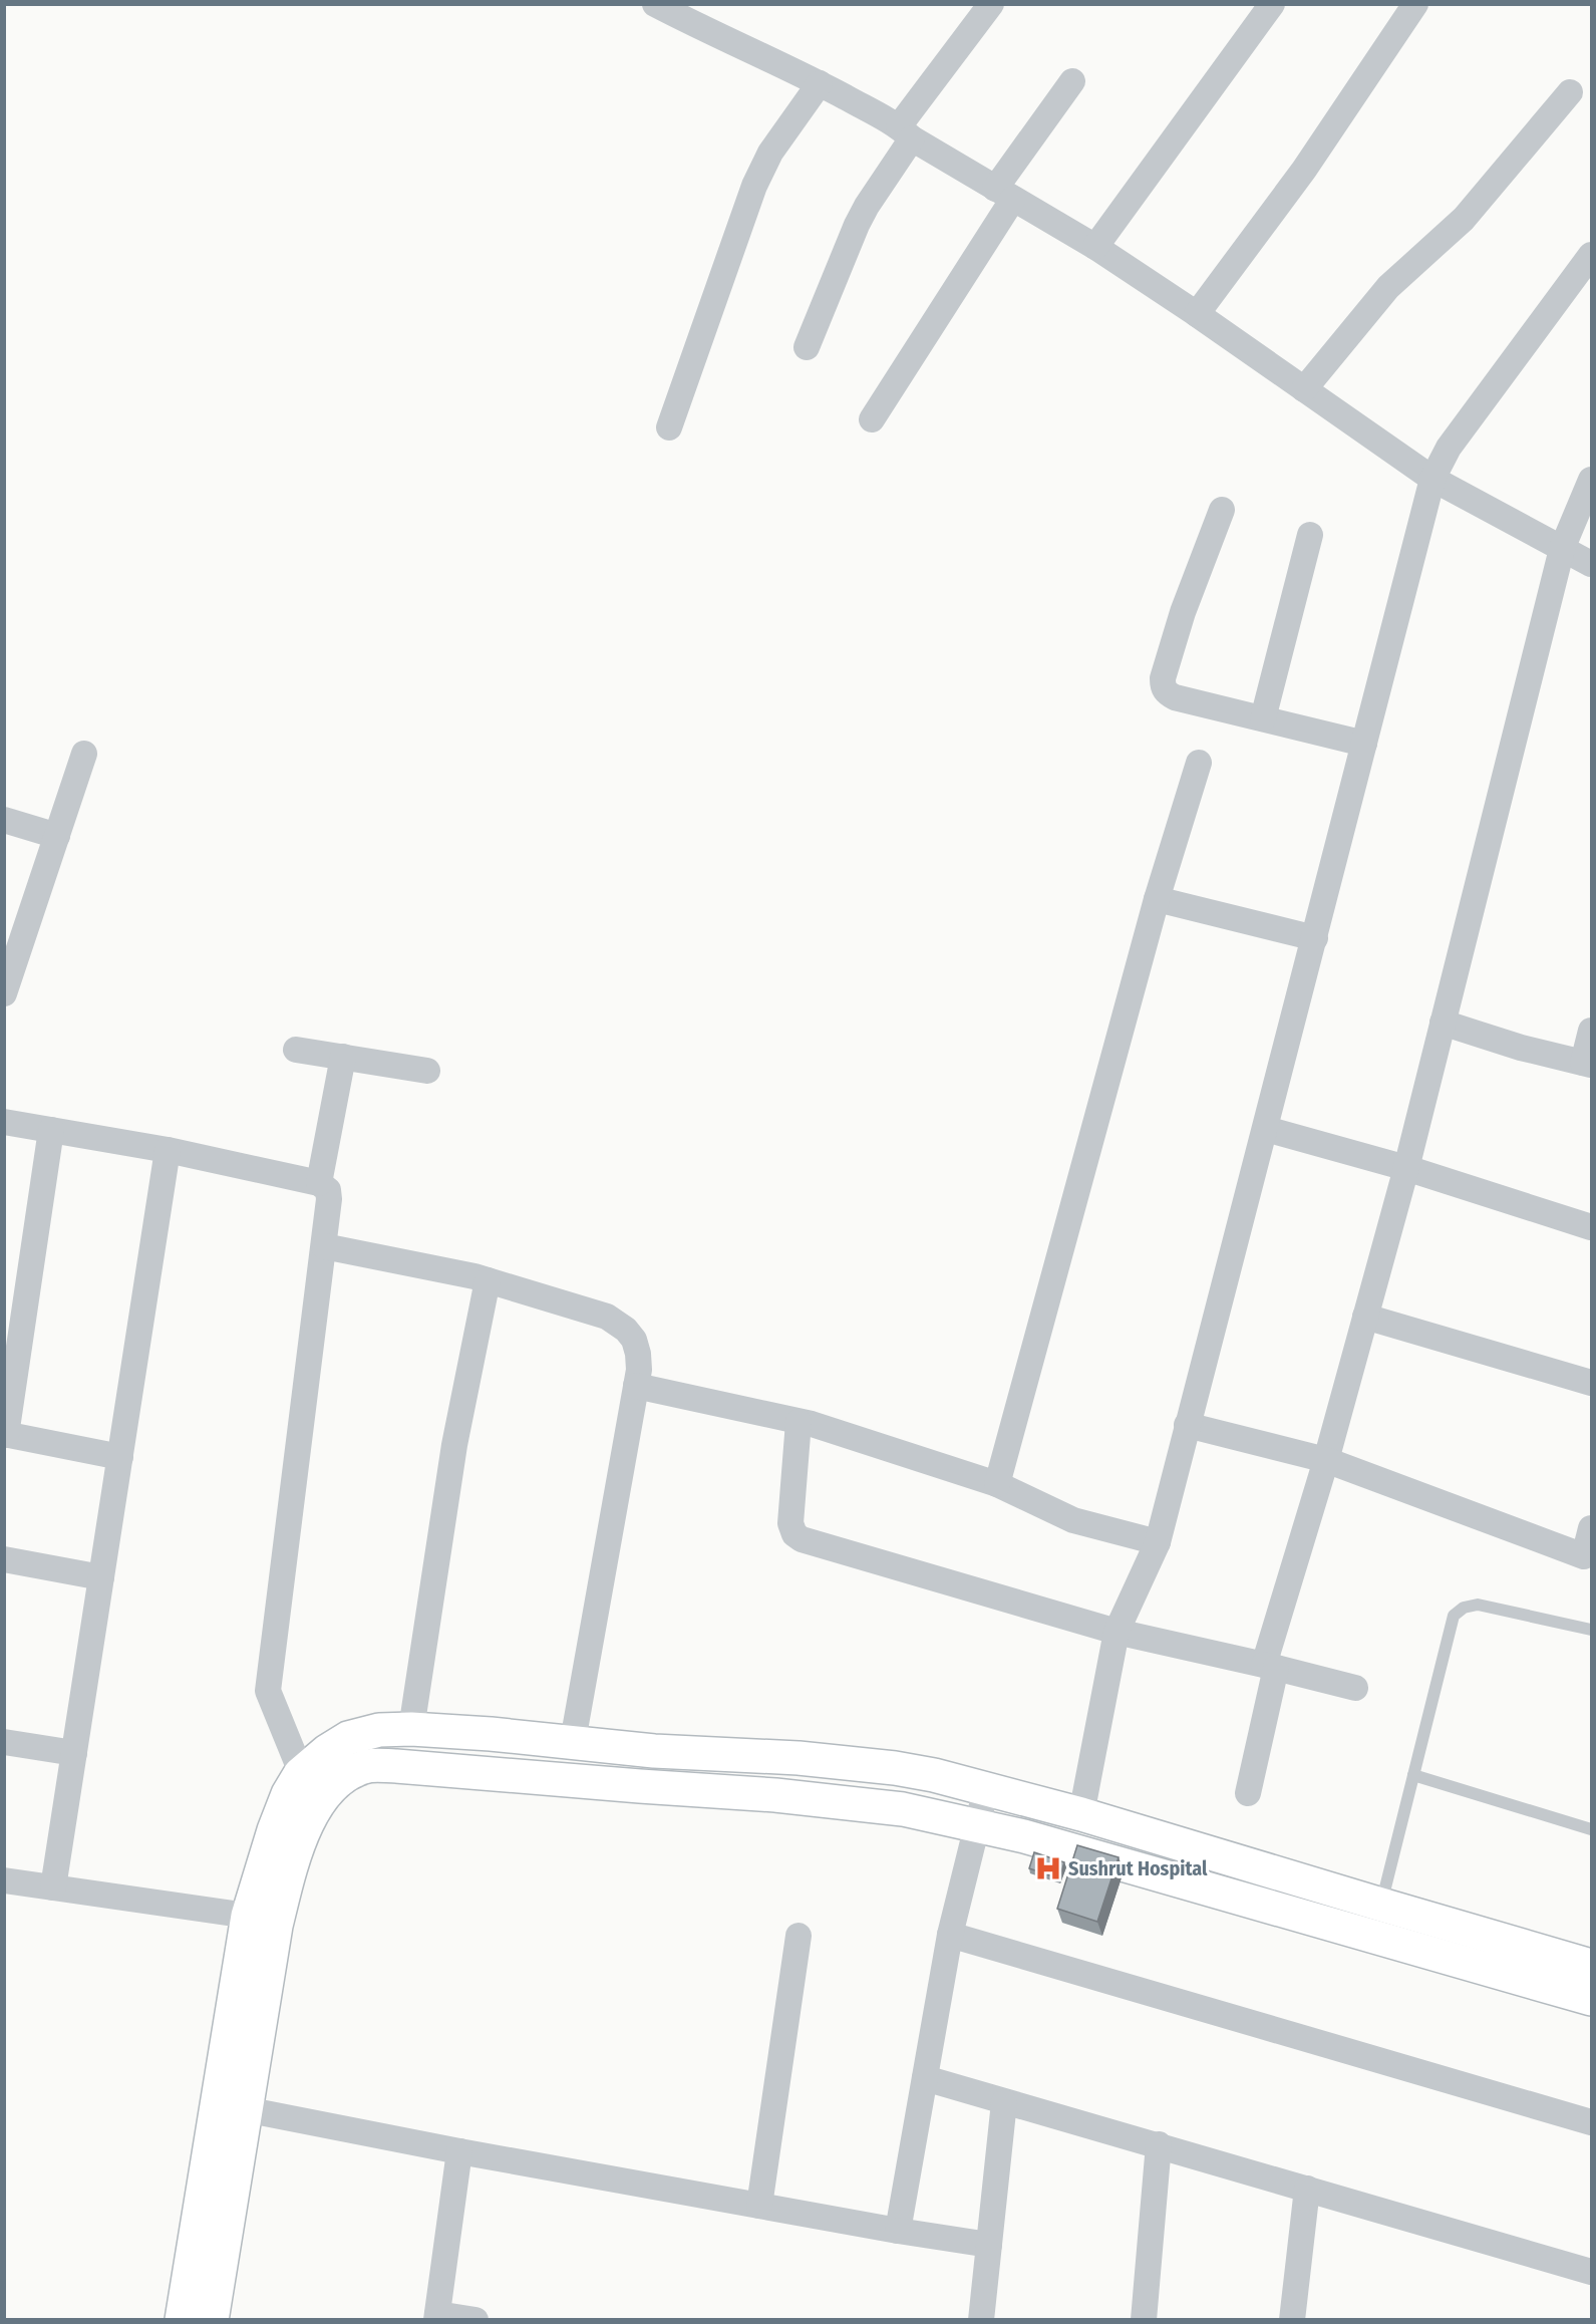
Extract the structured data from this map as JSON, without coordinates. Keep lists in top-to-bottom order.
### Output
{
  "places": {
    "hospital": ["Sushrut Hospital"]
  }
}
